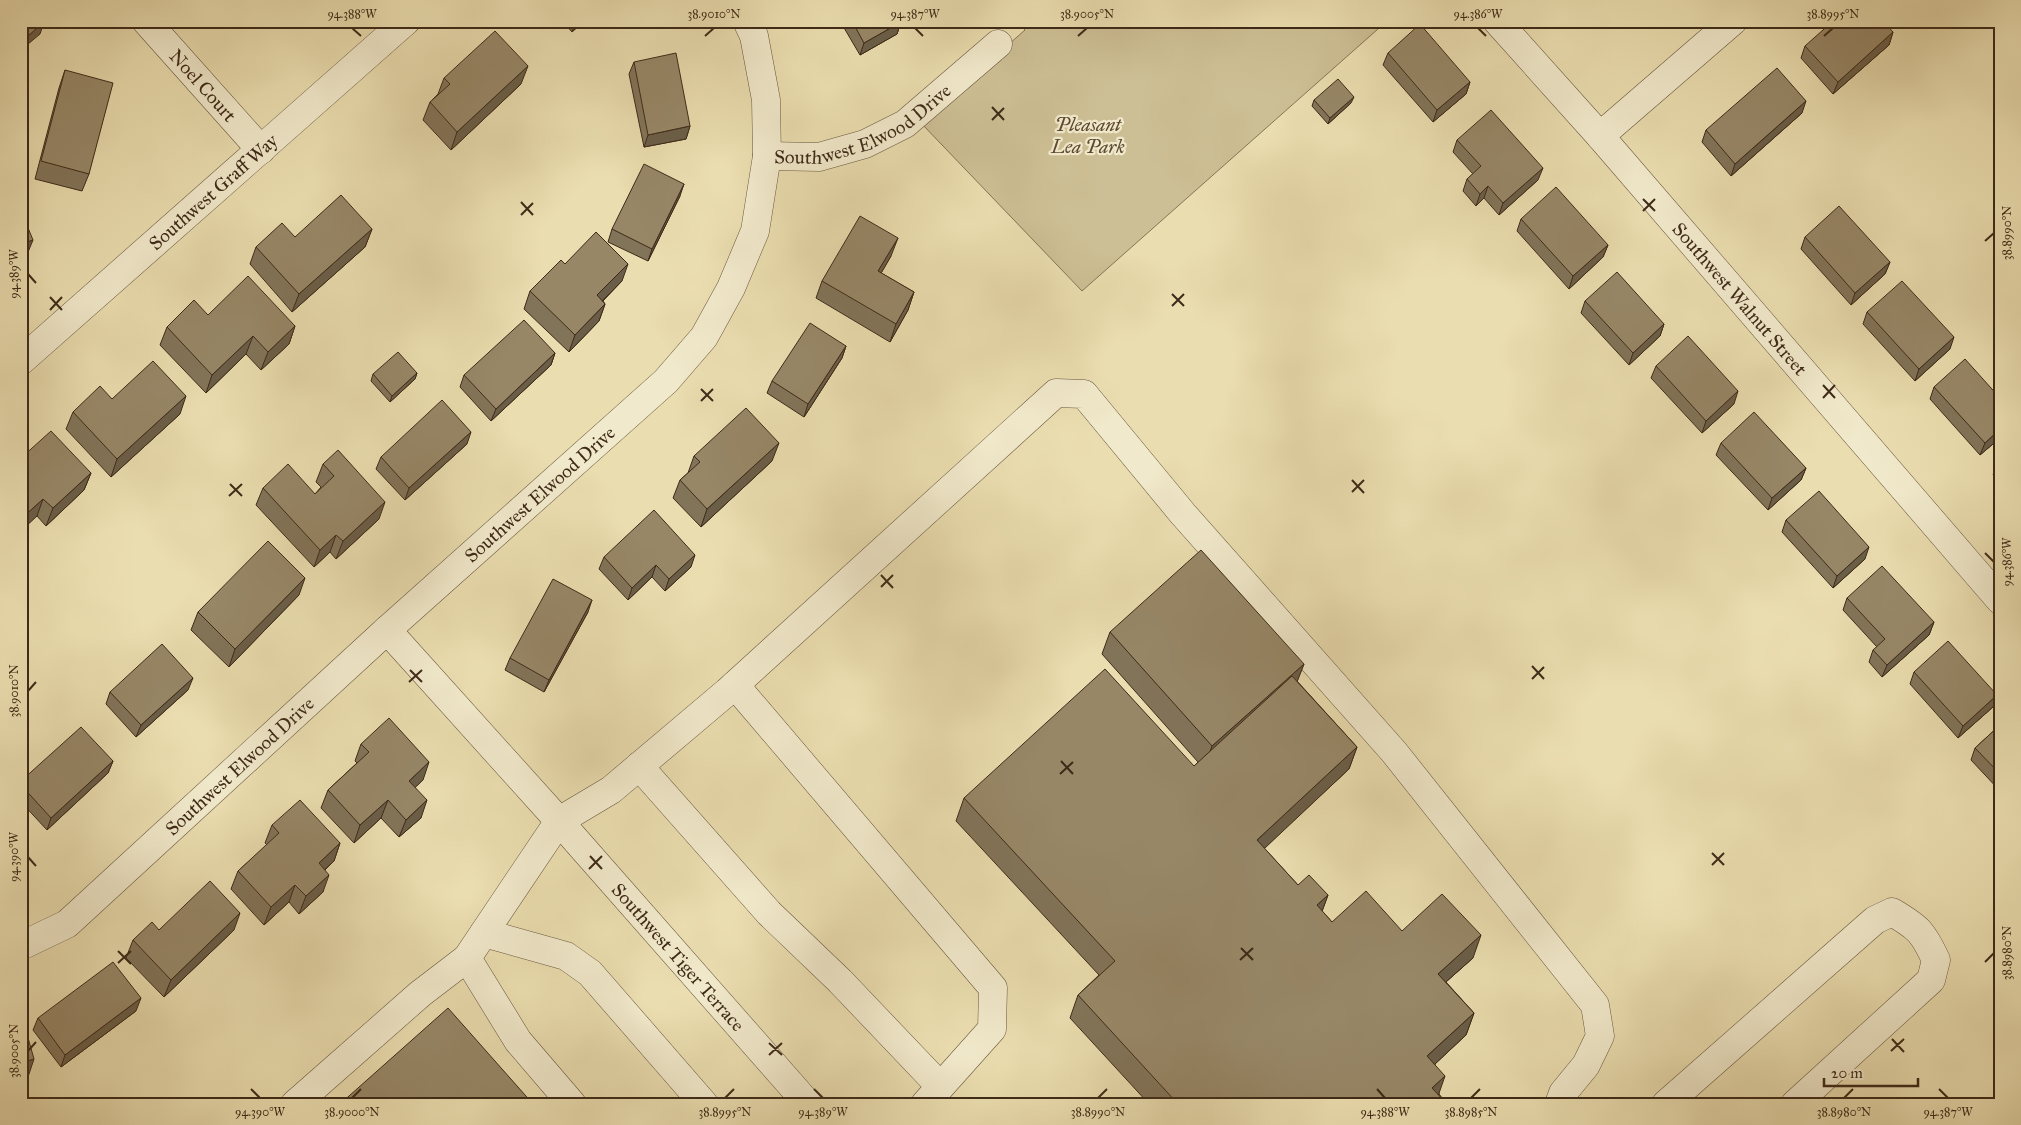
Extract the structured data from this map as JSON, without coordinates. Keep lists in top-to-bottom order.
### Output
{
  "streets": {
    "street": [
      "Noel Court",
      "Southwest Elwood Drive",
      "Southwest Graff Way",
      "Southwest Walnut Street",
      "Southwest Tiger Terrace"
    ]
  },
  "crossings": [
    ["Noel Court", "Southwest Graff Way"],
    ["Southwest Elwood Drive", "Southwest Tiger Terrace"]
  ],
  "parks": ["Pleasant Lea Park"],
  "scale_bar": "20 m",
  "coordinates": [
    "94.388°W",
    "38.9010°N",
    "94.387°W",
    "38.9005°N",
    "94.386°W",
    "38.8995°N",
    "38.8990°N",
    "94.389°W",
    "94.390°W",
    "38.8980°N",
    "38.9000°N",
    "38.8985°N"
  ]
}
